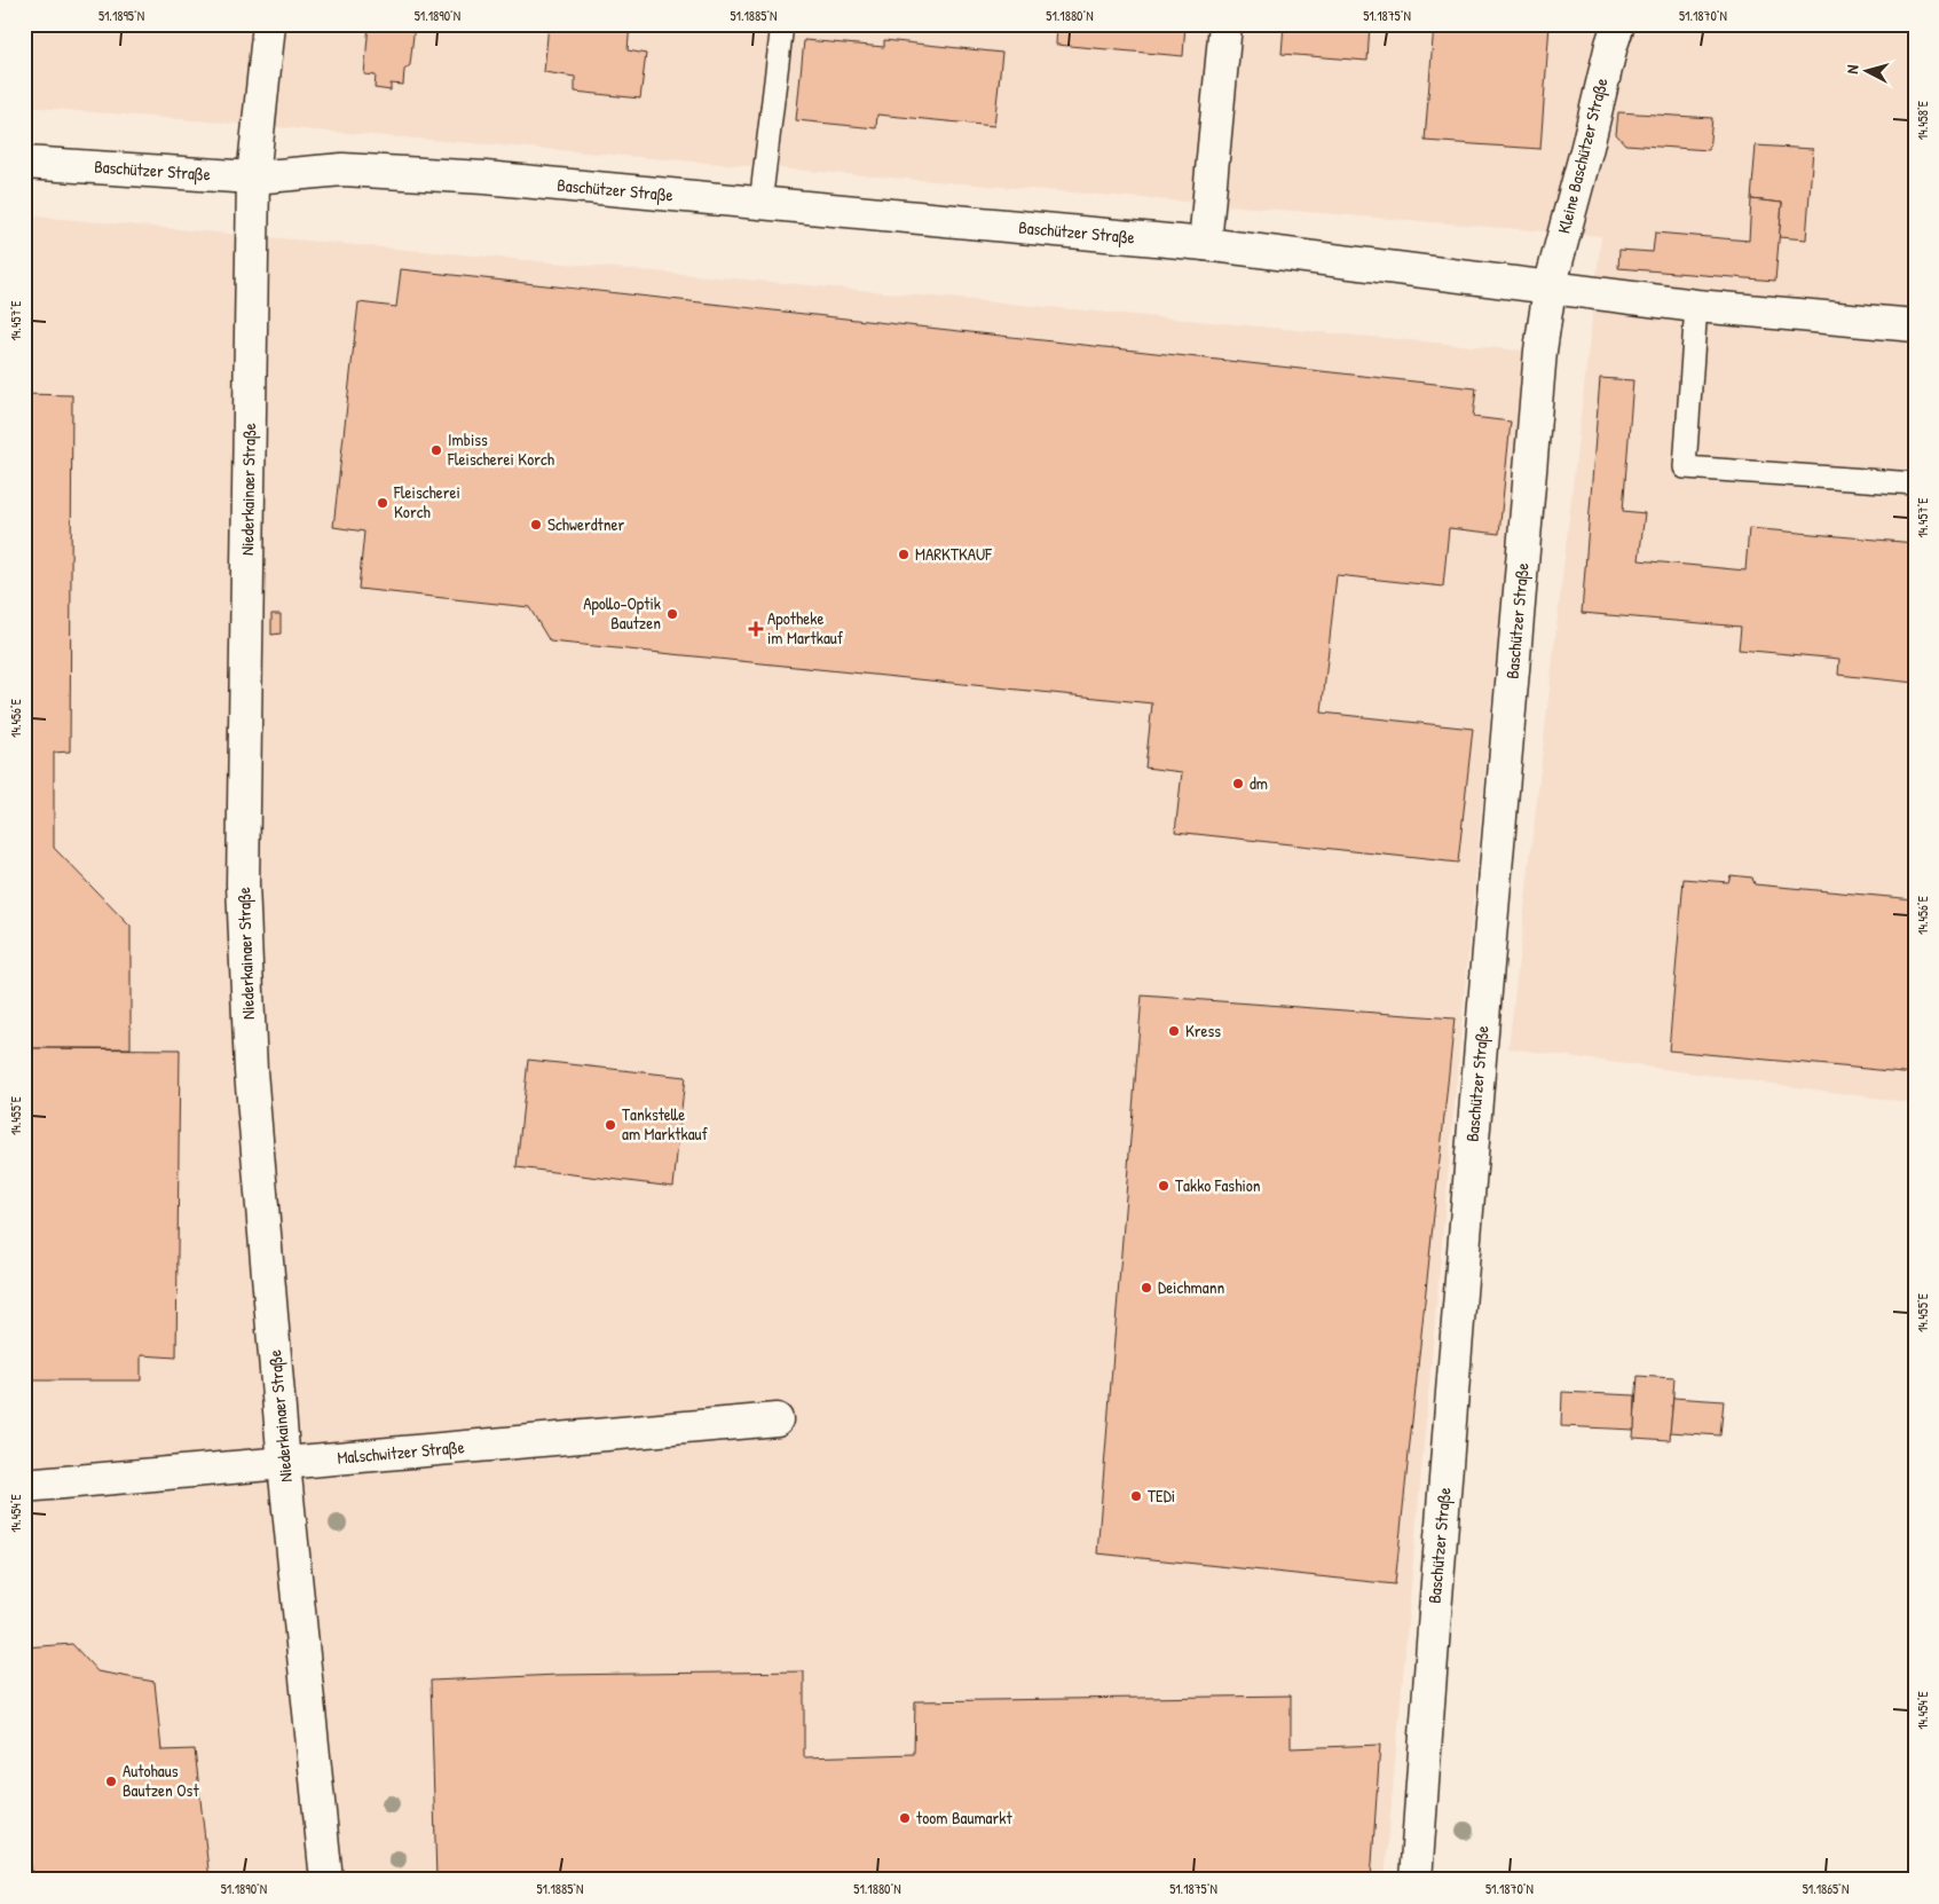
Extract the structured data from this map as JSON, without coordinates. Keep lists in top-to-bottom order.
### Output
{
  "streets": {
    "street": [
      "Kleine Baschützer Straße",
      "Baschützer Straße",
      "Niederkainaer Straße",
      "Malschwitzer Straße"
    ]
  },
  "crossings": [
    ["Kleine Baschützer Straße", "Baschützer Straße"],
    ["Baschützer Straße", "Niederkainaer Straße"],
    ["Niederkainaer Straße", "Malschwitzer Straße"]
  ],
  "places": {
    "other": [
      "Imbiss Fleischerei Korch",
      "Fleischerei Korch",
      "Schwerdtner",
      "MARKTKAUF",
      "Apollo-Optik Bautzen",
      "dm",
      "Kress",
      "Tankstelle am Marktkauf",
      "Takko Fashion",
      "Deichmann",
      "TEDi",
      "Autohaus Bautzen Ost",
      "toom Baumarkt"
    ],
    "health": ["Apotheke im Martkauf"]
  },
  "north": "left",
  "coordinates": [
    "51.1895°N",
    "51.1890°N",
    "51.1885°N",
    "51.1880°N",
    "51.1875°N",
    "51.1870°N",
    "14.458°E",
    "14.457°E",
    "14.456°E",
    "14.455°E",
    "14.454°E",
    "51.1865°N"
  ]
}
